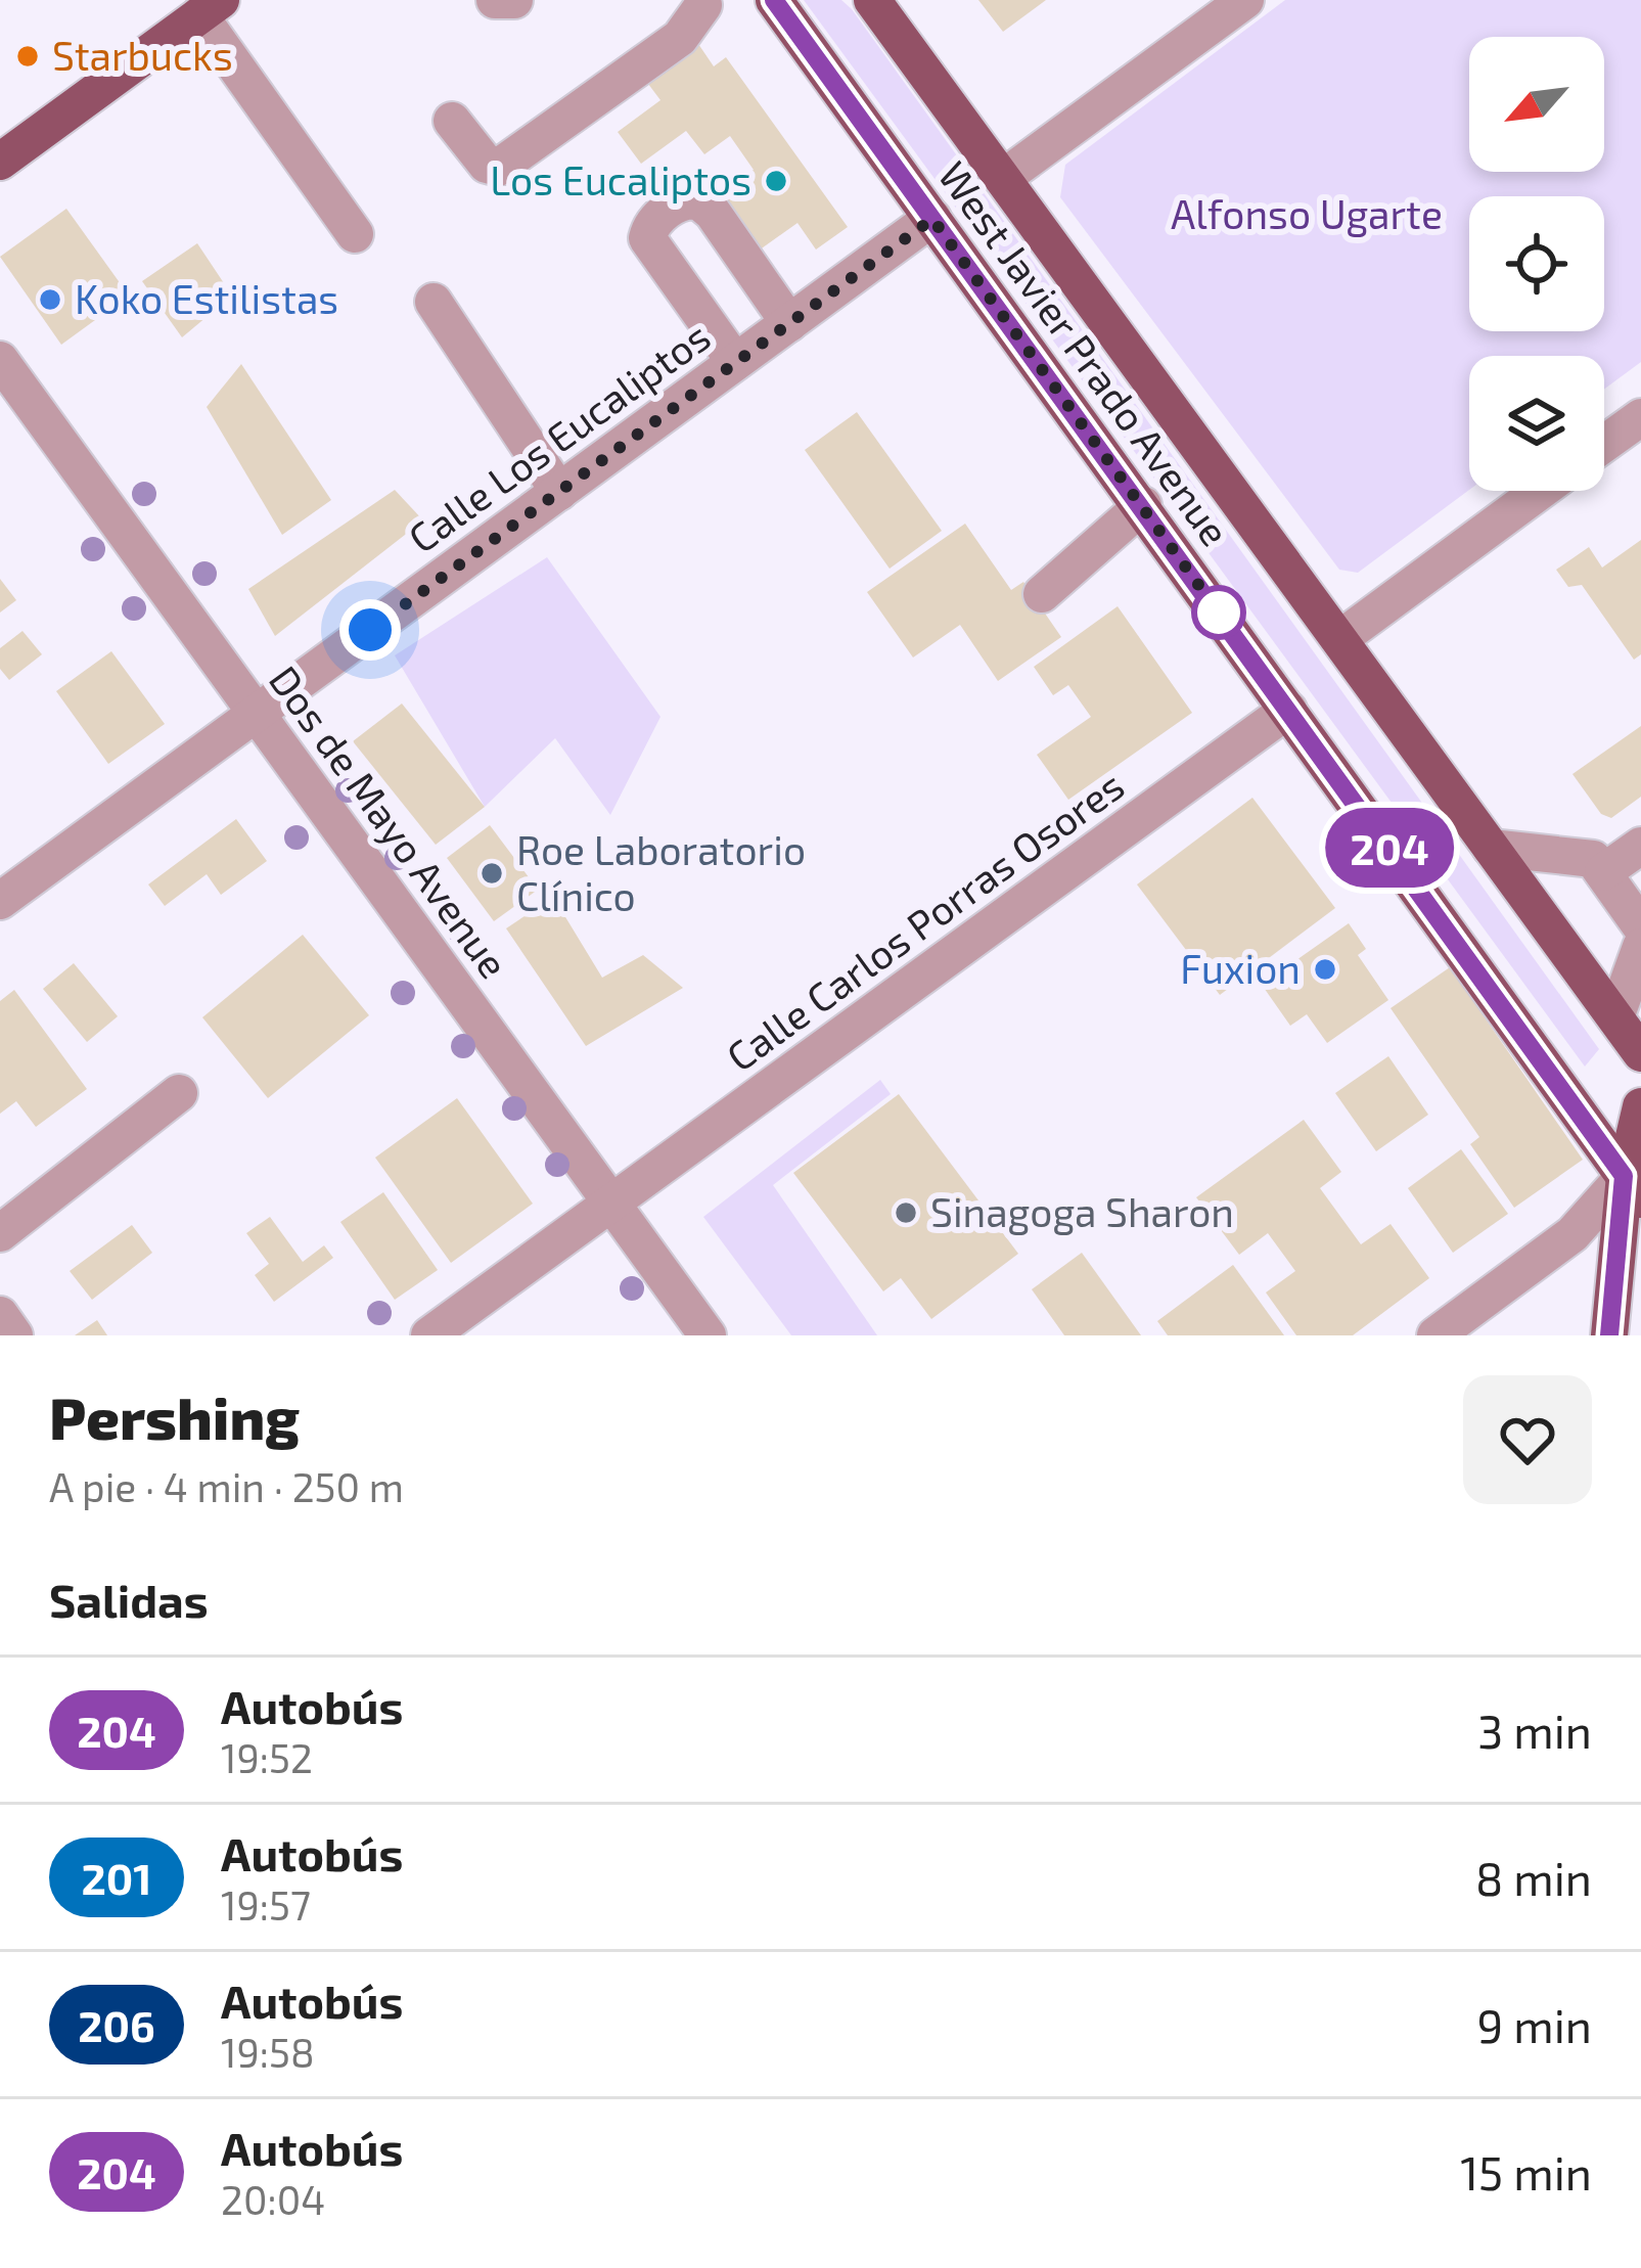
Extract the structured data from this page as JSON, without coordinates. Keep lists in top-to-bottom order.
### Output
{
  "streets": {
    "main road": ["West Javier Prado Avenue"],
    "street": ["Calle Los Eucaliptos", "Dos de Mayo Avenue", "Calle Carlos Porras Osores"]
  },
  "crossings": [
    ["West Javier Prado Avenue", "Calle Los Eucaliptos"],
    ["West Javier Prado Avenue", "Calle Carlos Porras Osores"],
    ["Calle Los Eucaliptos", "Dos de Mayo Avenue"],
    ["Dos de Mayo Avenue", "Calle Carlos Porras Osores"]
  ],
  "parks": ["Alfonso Ugarte"],
  "places": [
    "Starbucks",
    "Los Eucaliptos",
    "Koko Estilistas",
    "Roe Laboratorio Clínico",
    "Fuxion",
    "Sinagoga Sharon"
  ],
  "lines": ["bus line 204"],
  "north": "bottom left",
  "page": {
    "on_map": "204",
    "heading": [
      ["Pershing", "A pie · 4 min · 250 m"],
      "Salidas"
    ],
    "list": [
      {
        "mark": "204",
        "name": "Autobús",
        "note": "19:52",
        "value": "3 min"
      },
      {
        "mark": "201",
        "name": "Autobús",
        "note": "19:57",
        "value": "8 min"
      },
      {
        "mark": "206",
        "name": "Autobús",
        "note": "19:58",
        "value": "9 min"
      },
      {
        "mark": "204",
        "name": "Autobús",
        "note": "20:04",
        "value": "15 min"
      }
    ]
  }
}
